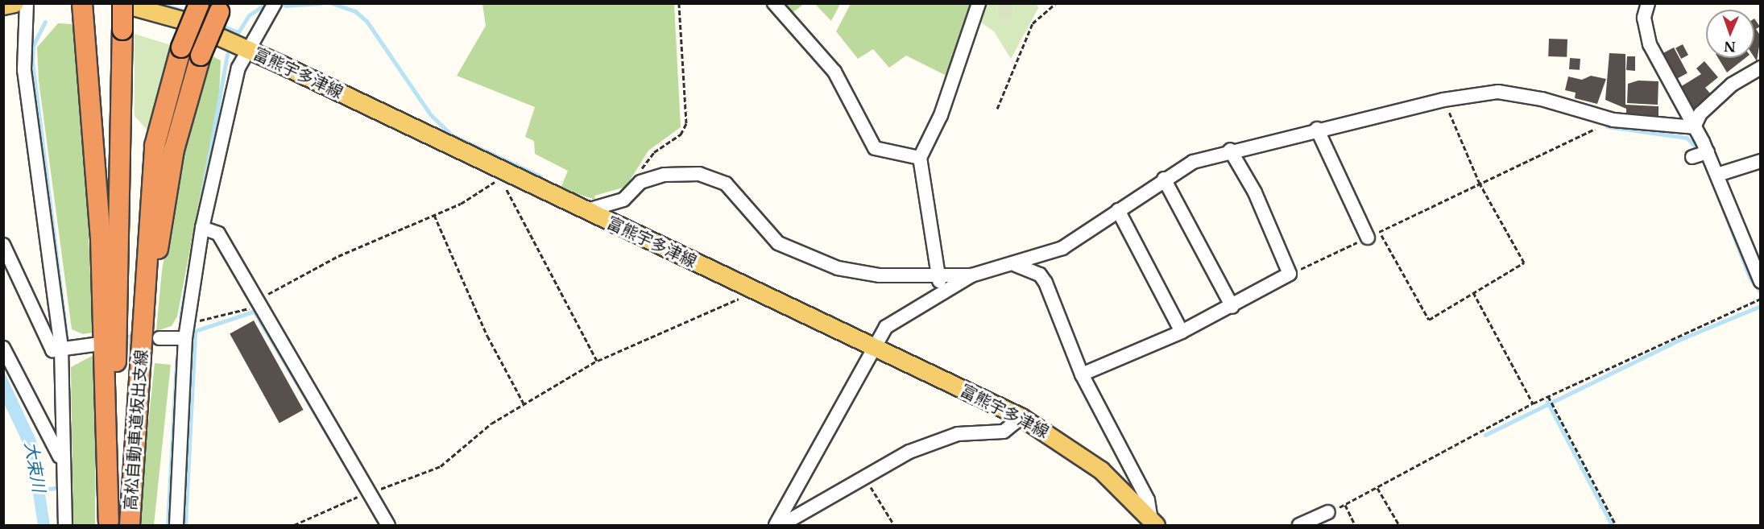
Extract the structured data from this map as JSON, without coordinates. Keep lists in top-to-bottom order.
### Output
{
  "streets": {
    "highway": ["高松自動車道坂出支線"],
    "main road": ["富熊宇多津線"]
  },
  "water": ["大束川"],
  "north": "bottom"
}
